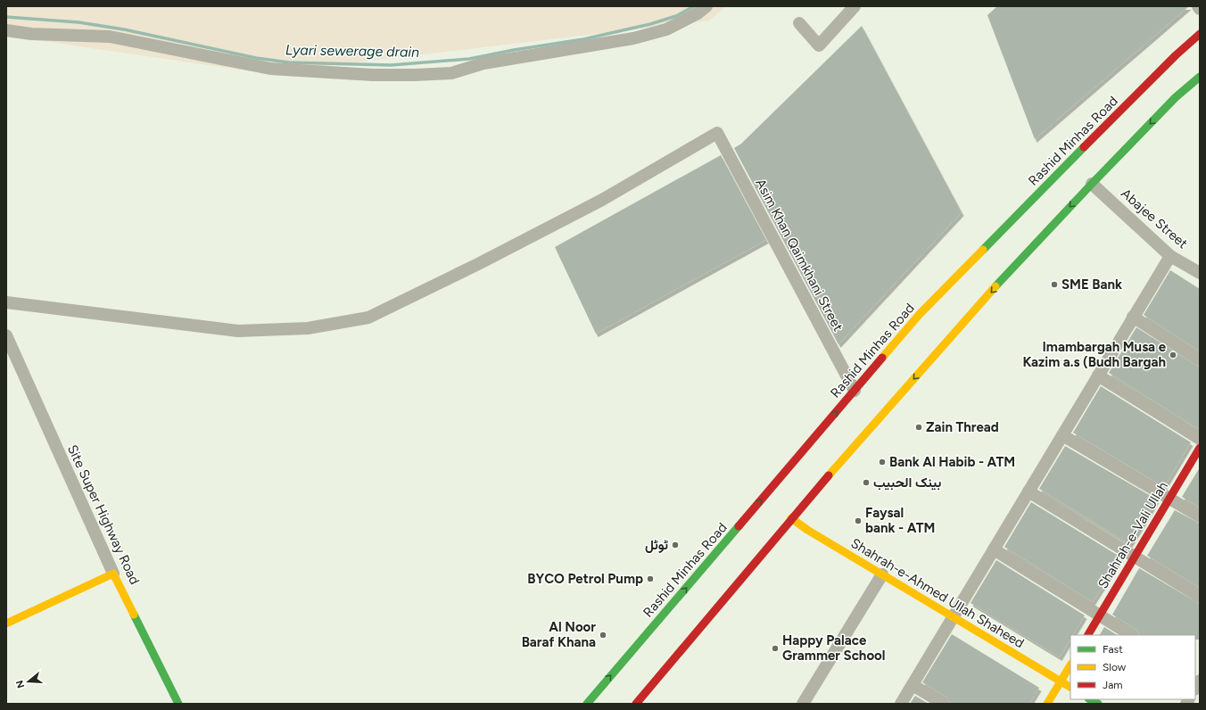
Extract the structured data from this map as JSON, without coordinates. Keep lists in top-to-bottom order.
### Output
{
  "streets": {
    "main road": [
      "Rashid Minhas Road",
      "Site Super Highway Road",
      "Shahrah-e-Vali Ullah",
      "Shahrah-e-Ahmed Ullah Shaheed"
    ],
    "street": ["Abajee Street", "Asim Khan Qaimkhani Street"]
  },
  "crossings": [
    ["Rashid Minhas Road", "Asim Khan Qaimkhani Street"]
  ],
  "water": ["Lyari sewerage drain"],
  "places": [
    "SME Bank",
    "Imambargah Musa e Kazim a.s (Budh Bargah",
    "Zain Thread",
    "Bank Al Habib - ATM",
    "بينک الحبيب",
    "Faysal bank - ATM",
    "ٹوٹل",
    "BYCO Petrol Pump",
    "Al Noor Baraf Khana",
    "Happy Palace Grammer School"
  ],
  "legend": ["Fast", "Slow", "Jam"],
  "north": "left"
}
